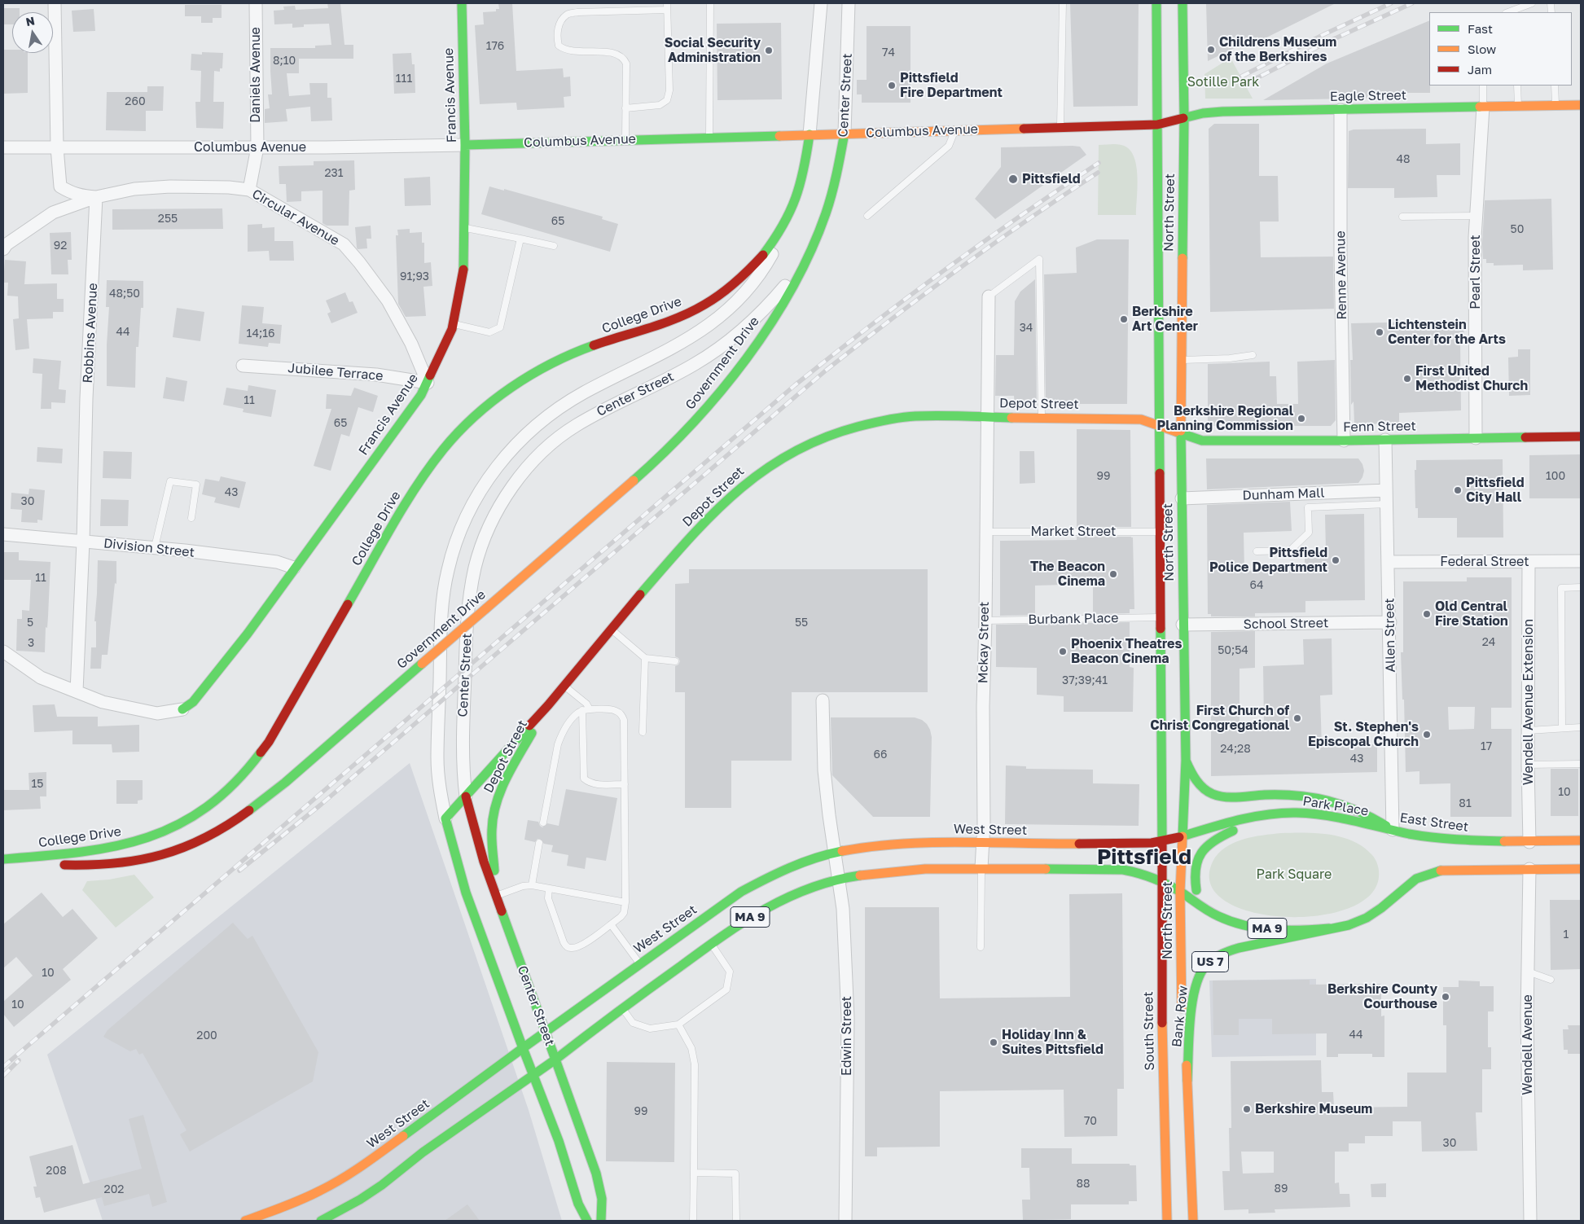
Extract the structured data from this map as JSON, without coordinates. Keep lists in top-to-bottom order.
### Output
{
  "streets": {
    "main road": [
      "Francis Avenue",
      "Center Street",
      "Eagle Street",
      "Columbus Avenue",
      "North Street",
      "College Drive",
      "Government Drive",
      "Depot Street",
      "Fenn Street",
      "Park Place",
      "East Street",
      "West Street",
      "MA 9",
      "US 7",
      "Bank Row",
      "South Street"
    ],
    "street": [
      "Daniels Avenue",
      "Circular Avenue",
      "Pearl Street",
      "Renne Avenue",
      "Robbins Avenue",
      "Jubilee Terrace",
      "Dunham Mall",
      "Division Street",
      "Federal Street",
      "School Street",
      "Allen Street",
      "Mckay Street",
      "Wendell Avenue Extension",
      "Edwin Street",
      "Wendell Avenue"
    ],
    "lane": ["Market Street", "Burbank Place"]
  },
  "crossings": [
    ["Daniels Avenue", "Columbus Avenue"],
    ["Daniels Avenue", "Circular Avenue"],
    ["Francis Avenue", "Columbus Avenue"],
    ["Francis Avenue", "Circular Avenue"],
    ["Francis Avenue", "Jubilee Terrace"],
    ["Francis Avenue", "Division Street"],
    ["Center Street", "Columbus Avenue"],
    ["Center Street", "College Drive"],
    ["Center Street", "Government Drive"],
    ["Center Street", "Depot Street"],
    ["Center Street", "West Street"],
    ["Center Street", "MA 9"],
    ["Eagle Street", "Columbus Avenue"],
    ["Eagle Street", "North Street"],
    ["Eagle Street", "Pearl Street"],
    ["Eagle Street", "Renne Avenue"],
    ["Columbus Avenue", "North Street"],
    ["North Street", "Depot Street"],
    ["North Street", "Fenn Street"],
    ["North Street", "Dunham Mall"],
    ["North Street", "Market Street"],
    ["North Street", "Burbank Place"],
    ["North Street", "School Street"],
    ["North Street", "Park Place"],
    ["North Street", "East Street"],
    ["North Street", "West Street"],
    ["North Street", "US 7"],
    ["North Street", "Bank Row"],
    ["North Street", "South Street"],
    ["Circular Avenue", "Robbins Avenue"],
    ["Circular Avenue", "Jubilee Terrace"],
    ["Pearl Street", "Fenn Street"],
    ["Renne Avenue", "Fenn Street"],
    ["College Drive", "Government Drive"],
    ["Robbins Avenue", "Division Street"],
    ["Depot Street", "Fenn Street"],
    ["Depot Street", "Mckay Street"],
    ["Fenn Street", "Allen Street"],
    ["Dunham Mall", "Allen Street"],
    ["Market Street", "Mckay Street"],
    ["Federal Street", "Allen Street"],
    ["Federal Street", "Wendell Avenue Extension"],
    ["Burbank Place", "Mckay Street"],
    ["School Street", "Allen Street"],
    ["Allen Street", "Park Place"],
    ["Allen Street", "East Street"],
    ["Mckay Street", "West Street"],
    ["Mckay Street", "MA 9"],
    ["Wendell Avenue Extension", "East Street"],
    ["Park Place", "East Street"],
    ["Park Place", "West Street"],
    ["Park Place", "Bank Row"],
    ["Park Place", "South Street"],
    ["West Street", "South Street"],
    ["West Street", "Edwin Street"],
    ["MA 9", "Bank Row"],
    ["MA 9", "South Street"],
    ["MA 9", "Edwin Street"],
    ["US 7", "Bank Row"],
    ["US 7", "Wendell Avenue"],
    ["Bank Row", "South Street"],
    ["Bank Row", "Wendell Avenue"]
  ],
  "districts": ["Pittsfield"],
  "parks": ["Sotille Park", "Park Square"],
  "places": [
    "Childrens Museum of the Berkshires",
    "Social Security Administration",
    "Pittsfield Fire Department",
    "Pittsfield",
    "Berkshire Art Center",
    "Lichtenstein Center for the Arts",
    "First United Methodist Church",
    "Berkshire Regional Planning Commission",
    "Pittsfield City Hall",
    "Pittsfield Police Department",
    "The Beacon Cinema",
    "Old Central Fire Station",
    "Phoenix Theatres Beacon Cinema",
    "First Church of Christ Congregational",
    "St. Stephen's Episcopal Church",
    "Berkshire County Courthouse",
    "Holiday Inn & Suites Pittsfield",
    "Berkshire Museum"
  ],
  "house_numbers": [
    "176",
    "74",
    "8;10",
    "111",
    "260",
    "48",
    "231",
    "255",
    "65",
    "50",
    "92",
    "91;93",
    "48;50",
    "34",
    "44",
    "14;16",
    "11",
    "65",
    "99",
    "100",
    "43",
    "30",
    "11",
    "64",
    "5",
    "55",
    "24",
    "3",
    "50;54",
    "37;39;41",
    "17",
    "24;28",
    "66",
    "43",
    "15",
    "10",
    "81",
    "1",
    "10",
    "10",
    "44",
    "200",
    "99",
    "70",
    "30",
    "208",
    "88",
    "89",
    "202"
  ],
  "legend": ["Fast", "Slow", "Jam"],
  "north": "top"
}
